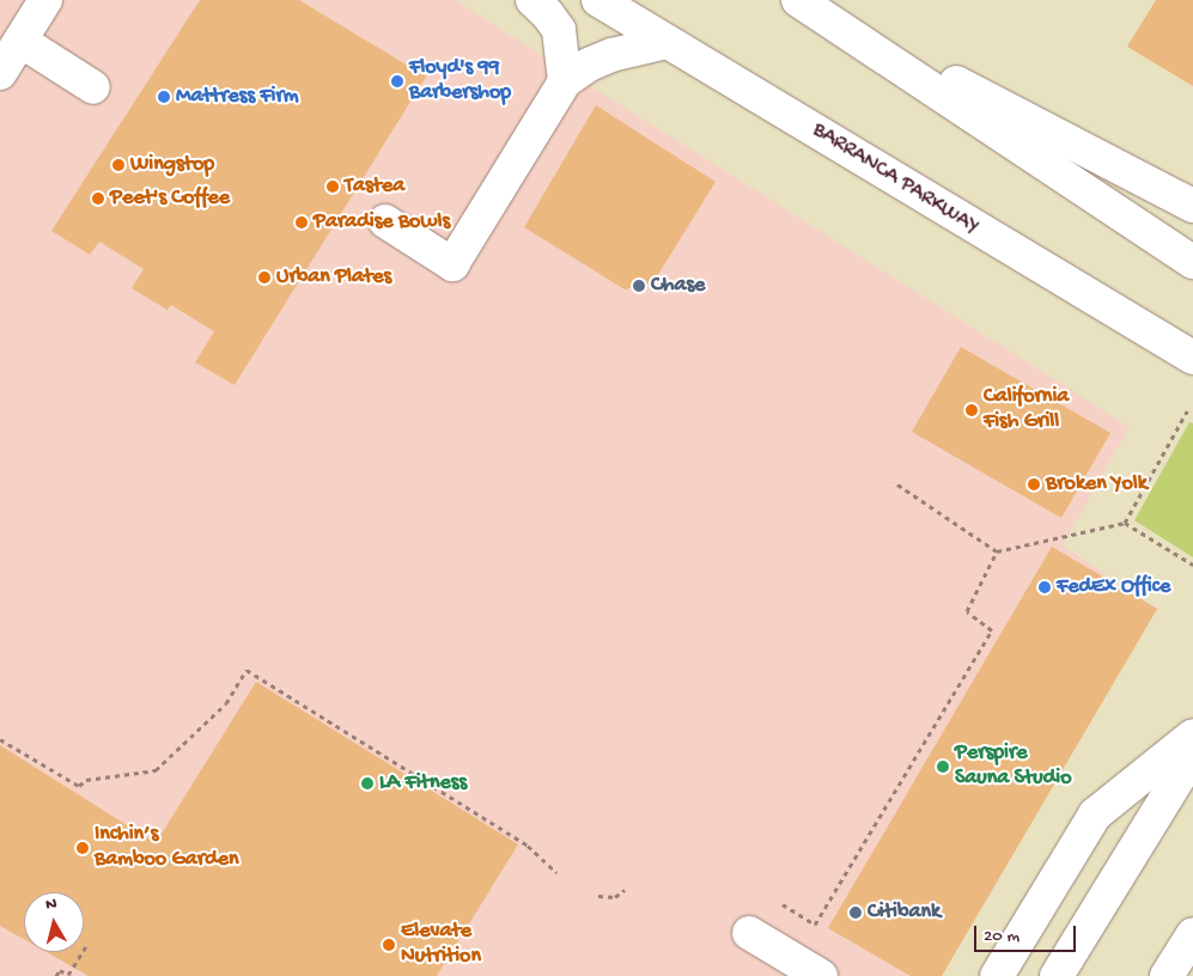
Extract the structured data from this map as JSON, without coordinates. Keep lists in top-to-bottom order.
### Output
{
  "streets": {
    "main road": ["BARRANCA PARKWAY"]
  },
  "places": [
    "Floyd's 99 Barbershop",
    "Mattress Firm",
    "Wingstop",
    "Tastea",
    "Peet's Coffee",
    "Paradise Bowls",
    "Urban Plates",
    "Chase",
    "California Fish Grill",
    "Broken Yolk",
    "FedEx Office",
    "Perspire Sauna Studio",
    "LA Fitness",
    "Inchin’s Bamboo Garden",
    "Citibank",
    "Elevate Nutrition"
  ],
  "scale_bar": "20 m",
  "north": "top"
}
